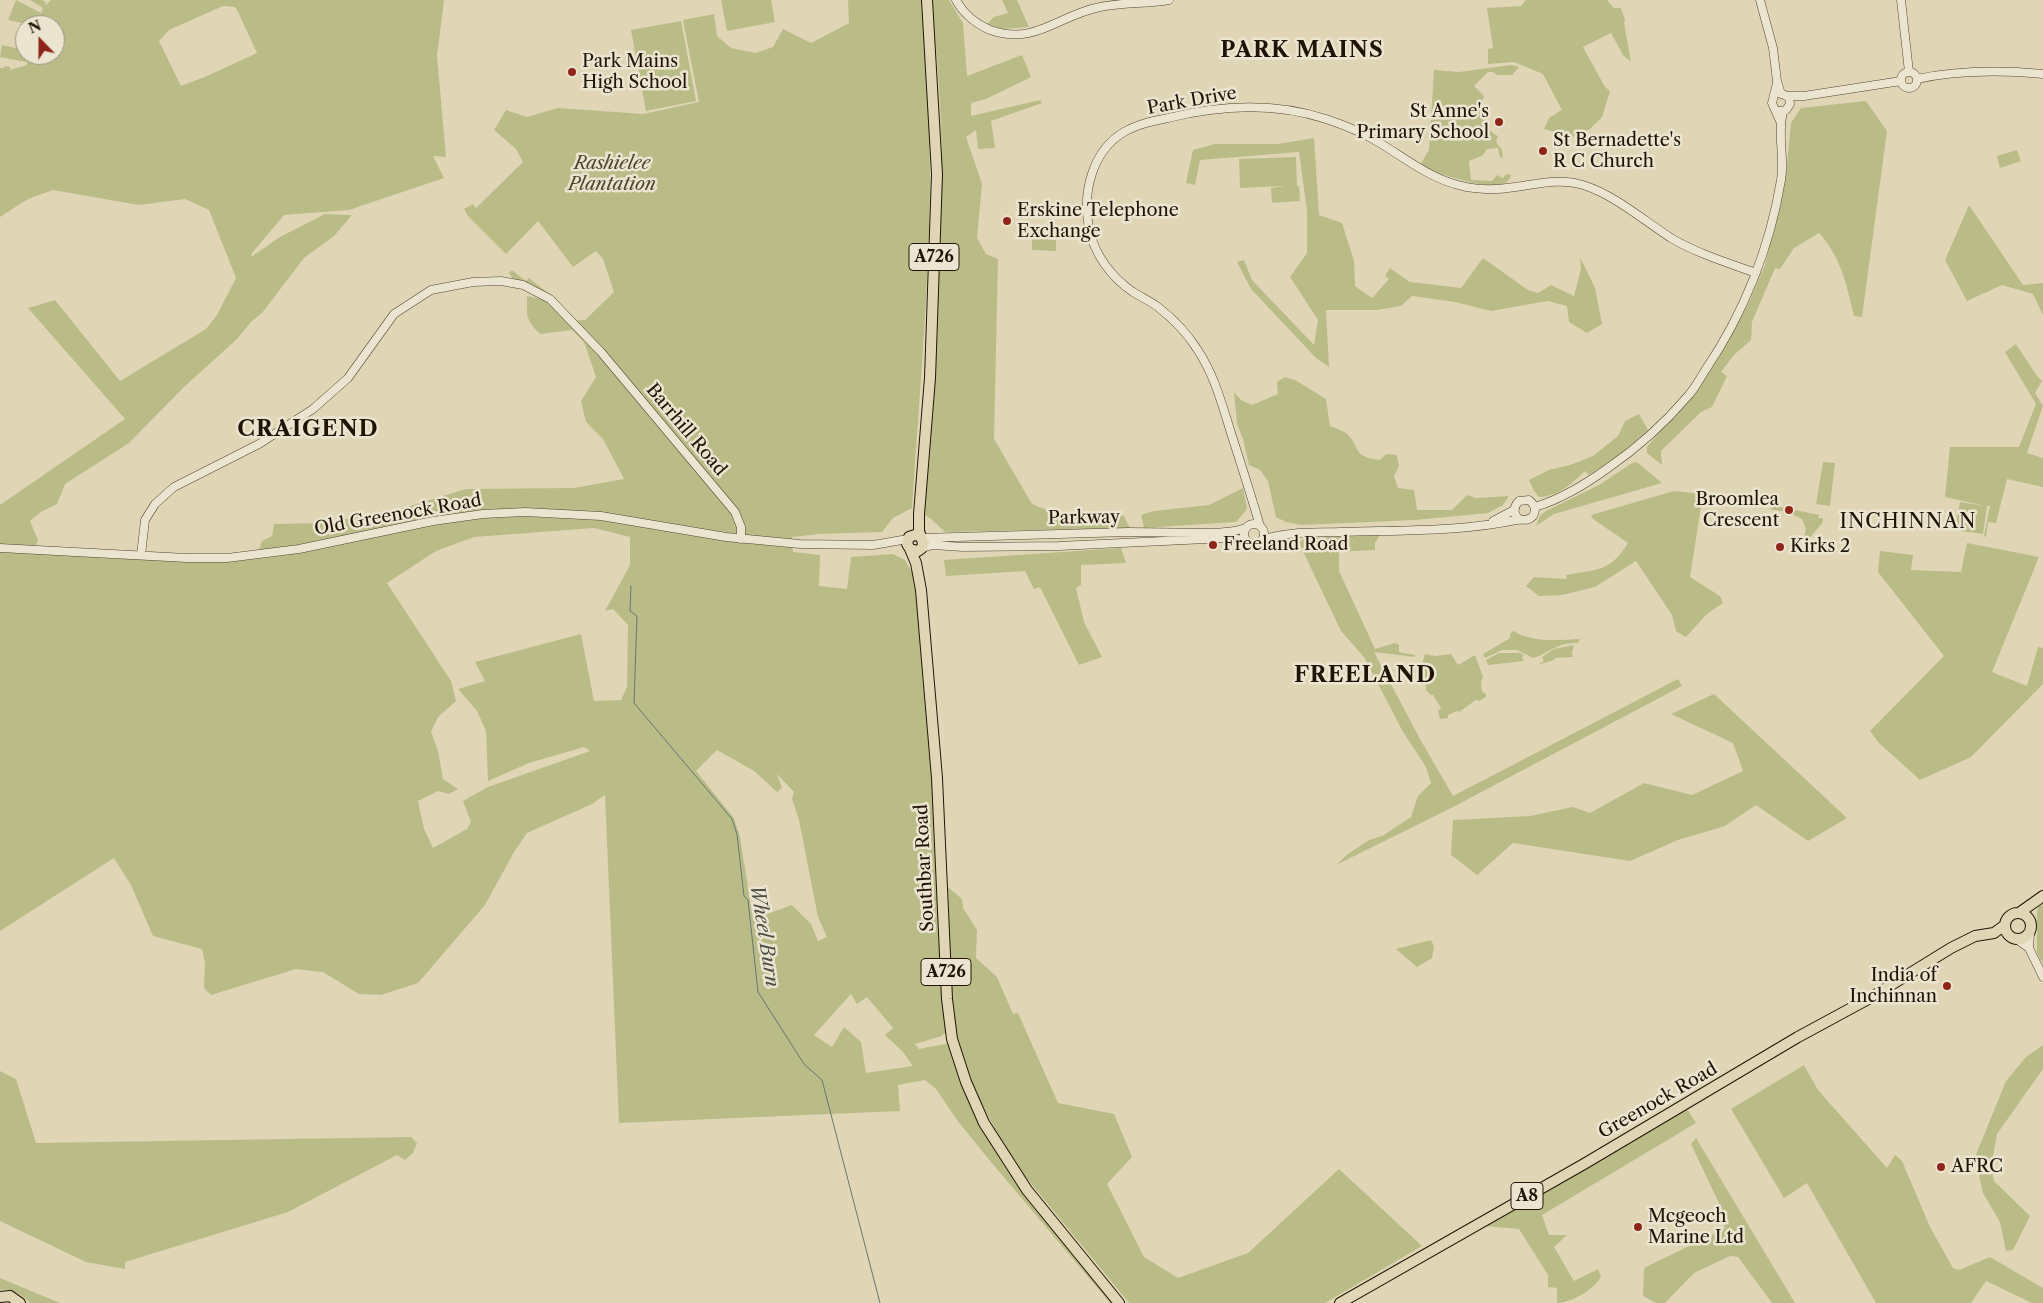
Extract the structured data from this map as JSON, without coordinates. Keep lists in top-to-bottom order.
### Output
{
  "streets": {
    "main road": [
      "A726",
      "Southbar Road",
      "Greenock Road",
      "A8"
    ],
    "street": [
      "Park Drive",
      "Barrhill Road",
      "Old Greenock Road",
      "Parkway"
    ]
  },
  "crossings": [
    ["Park Drive", "Parkway"],
    ["A726", "Old Greenock Road"],
    ["A726", "Parkway"],
    ["A726", "Southbar Road"],
    ["Barrhill Road", "Old Greenock Road"],
    ["Old Greenock Road", "Parkway"],
    ["Old Greenock Road", "Southbar Road"],
    ["Parkway", "Southbar Road"],
    ["Greenock Road", "A8"]
  ],
  "districts": [
    "PARK MAINS",
    "CRAIGEND",
    "INCHINNAN",
    "FREELAND"
  ],
  "water": ["Wheel Burn"],
  "parks": ["Rashielee Plantation"],
  "places": [
    "Park Mains High School",
    "St Anne's Primary School",
    "St Bernadette's R C Church",
    "Erskine Telephone Exchange",
    "Broomlea Crescent",
    "Freeland Road",
    "Kirks 2",
    "India of Inchinnan",
    "AFRC",
    "Mcgeoch Marine Ltd"
  ],
  "north": "top"
}
